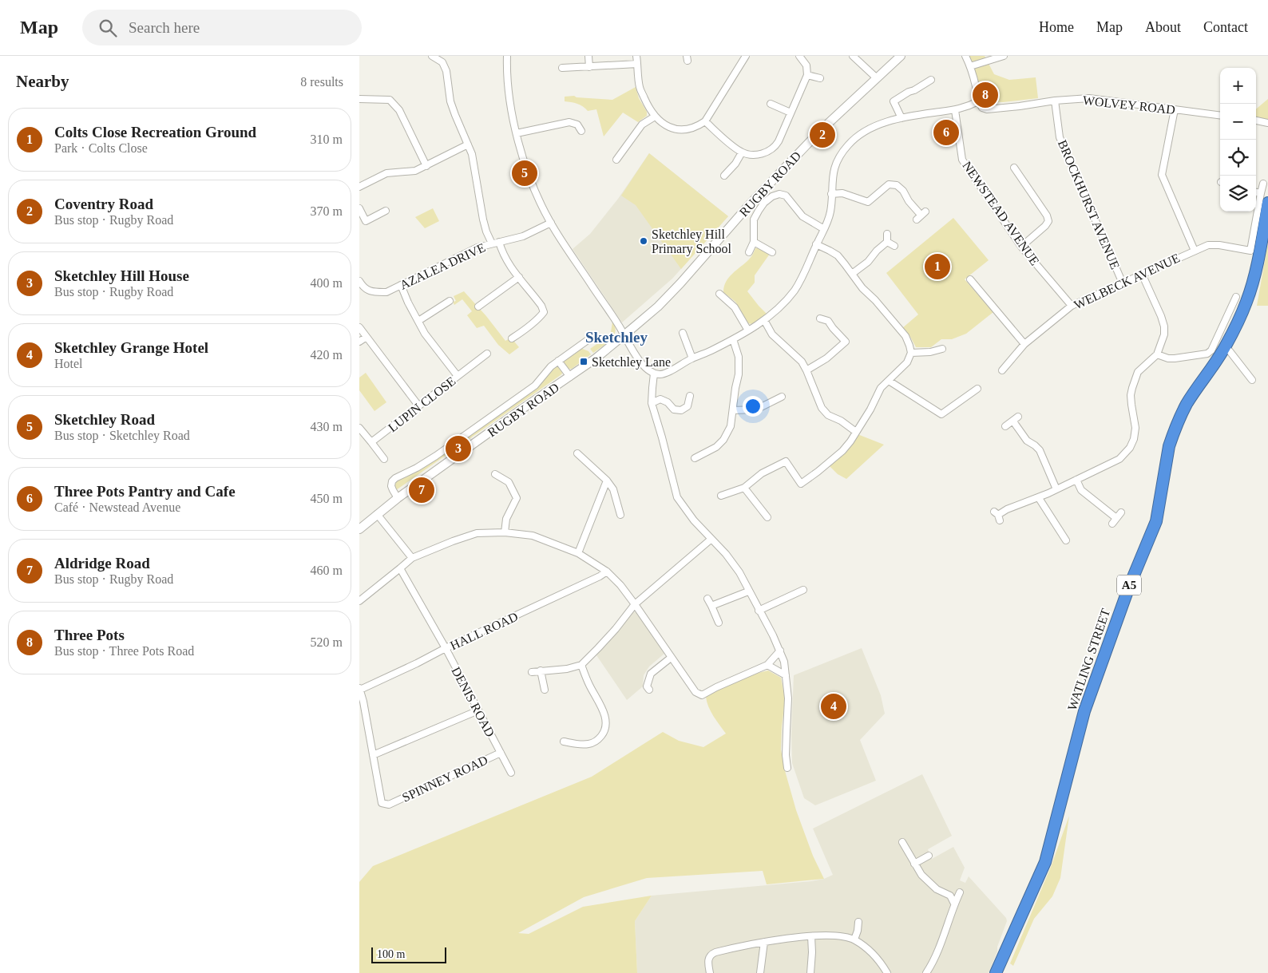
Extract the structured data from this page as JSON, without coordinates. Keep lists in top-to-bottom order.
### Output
{
  "streets": {
    "highway": ["A5", "WATLING STREET"],
    "main road": ["RUGBY ROAD"],
    "street": [
      "WOLVEY ROAD",
      "BROCKHURST AVENUE",
      "NEWSTEAD AVENUE",
      "AZALEA DRIVE",
      "WELBECK AVENUE",
      "LUPIN CLOSE",
      "HALL ROAD",
      "DENIS ROAD",
      "SPINNEY ROAD"
    ]
  },
  "crossings": [
    ["WOLVEY ROAD", "BROCKHURST AVENUE"],
    ["BROCKHURST AVENUE", "WELBECK AVENUE"],
    ["NEWSTEAD AVENUE", "WELBECK AVENUE"],
    ["HALL ROAD", "DENIS ROAD"],
    ["DENIS ROAD", "SPINNEY ROAD"]
  ],
  "districts": ["Sketchley"],
  "places": {
    "other": ["Sketchley Hill Primary School"],
    "transit": ["Sketchley Lane"]
  },
  "scale_bar": "100 m",
  "page": {
    "header": "Map",
    "search": "Search here",
    "nav": [
      "Home",
      "Map",
      "About",
      "Contact"
    ],
    "heading": ["Nearby", "8 results"],
    "map_buttons": ["+", "−"],
    "pins": [
      "8",
      "6",
      "2",
      "5",
      "1",
      "3",
      "7",
      "4"
    ],
    "list": [
      {
        "mark": "1",
        "name": "Colts Close Recreation Ground",
        "note": "Park · Colts Close",
        "value": "310 m"
      },
      {
        "mark": "2",
        "name": "Coventry Road",
        "note": "Bus stop · Rugby Road",
        "value": "370 m"
      },
      {
        "mark": "3",
        "name": "Sketchley Hill House",
        "note": "Bus stop · Rugby Road",
        "value": "400 m"
      },
      {
        "mark": "4",
        "name": "Sketchley Grange Hotel",
        "note": "Hotel",
        "value": "420 m"
      },
      {
        "mark": "5",
        "name": "Sketchley Road",
        "note": "Bus stop · Sketchley Road",
        "value": "430 m"
      },
      {
        "mark": "6",
        "name": "Three Pots Pantry and Cafe",
        "note": "Café · Newstead Avenue",
        "value": "450 m"
      },
      {
        "mark": "7",
        "name": "Aldridge Road",
        "note": "Bus stop · Rugby Road",
        "value": "460 m"
      },
      {
        "mark": "8",
        "name": "Three Pots",
        "note": "Bus stop · Three Pots Road",
        "value": "520 m"
      }
    ],
    "scale": "100 m"
  }
}
